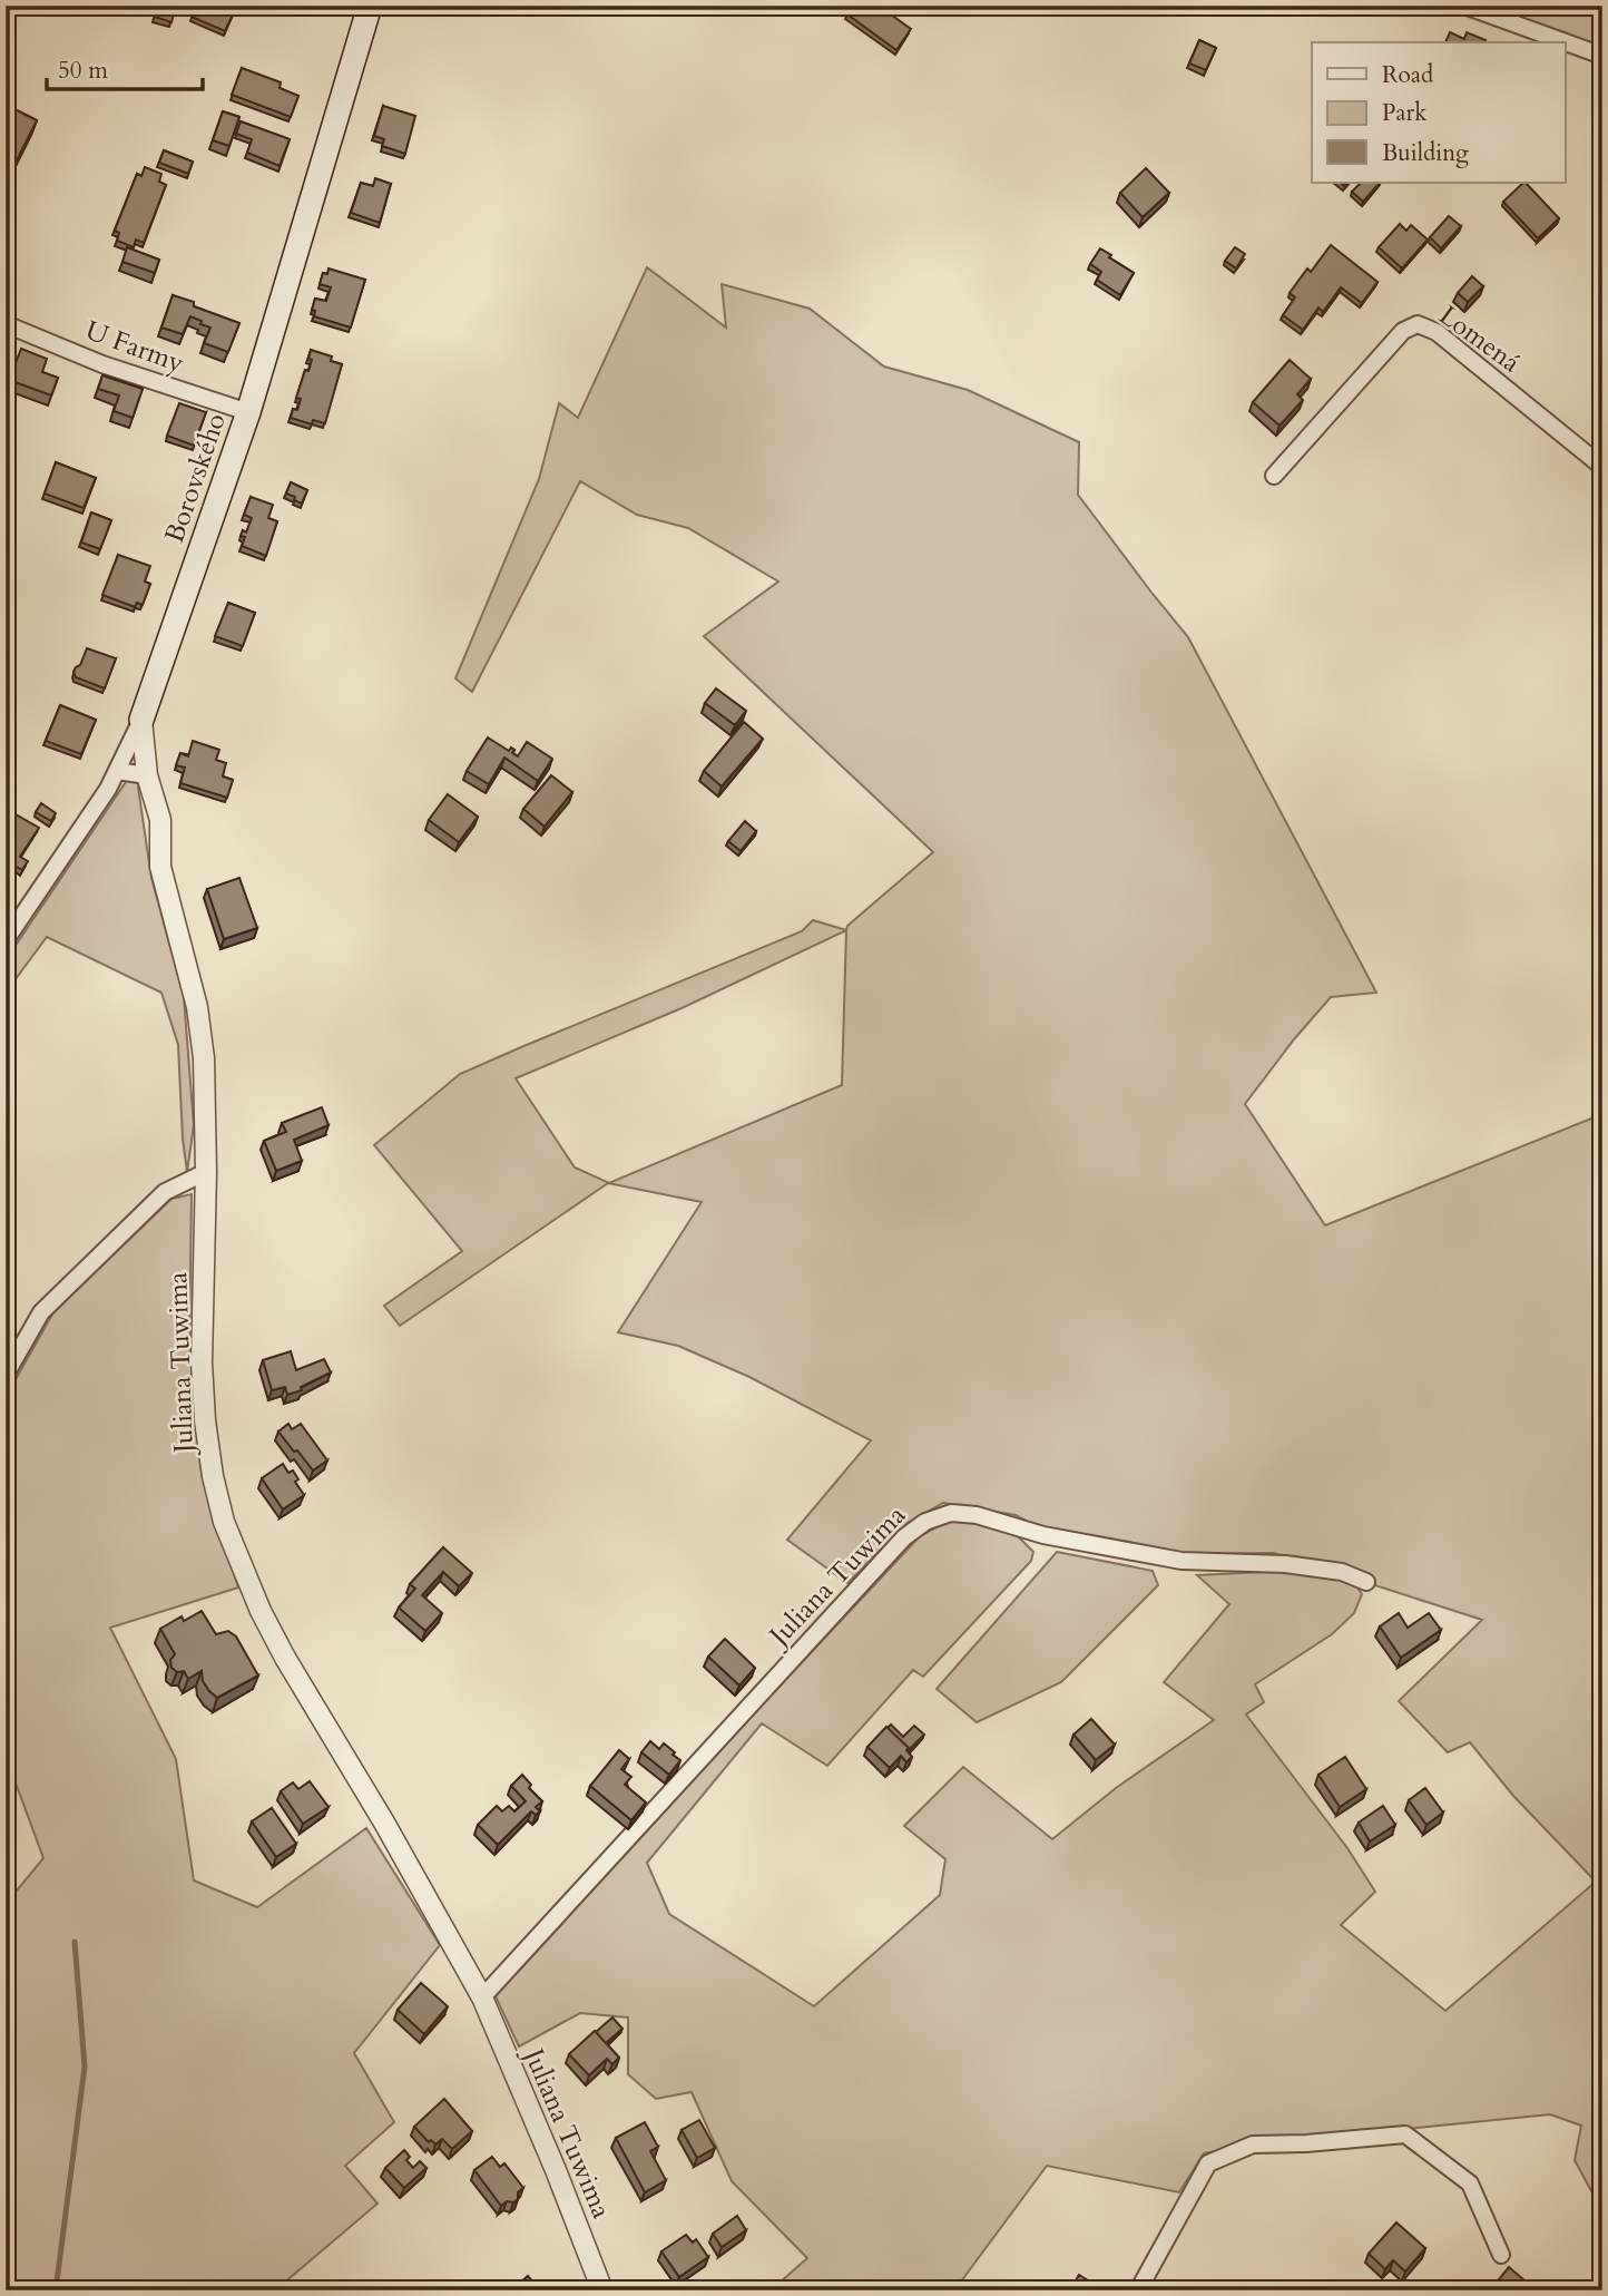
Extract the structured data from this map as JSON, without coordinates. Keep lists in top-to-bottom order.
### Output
{
  "streets": {
    "main road": ["Borovského"],
    "street": ["Lomená", "U Farmy", "Juliana Tuwima"]
  },
  "crossings": [
    ["U Farmy", "Borovského"],
    ["Borovského", "Juliana Tuwima"]
  ],
  "legend": ["Road", "Park", "Building"],
  "scale_bar": "50 m"
}
